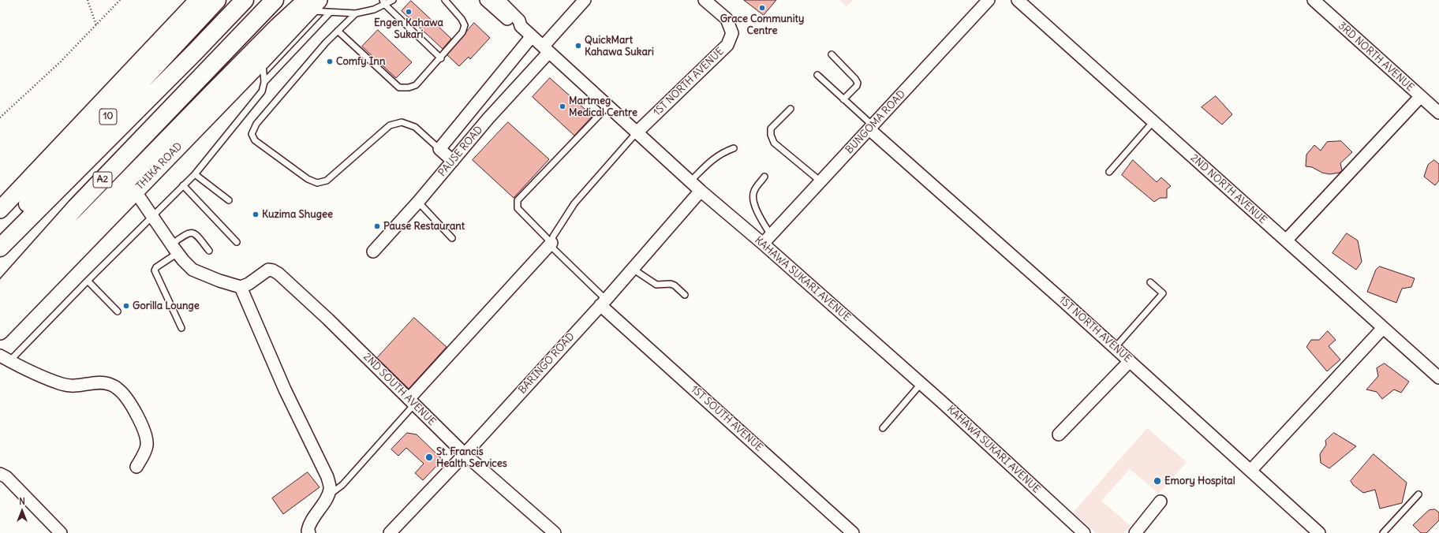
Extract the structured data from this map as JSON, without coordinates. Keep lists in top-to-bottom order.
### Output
{
  "streets": {
    "highway": ["10", "A2"],
    "main road": ["THIKA ROAD"],
    "street": [
      "3RD NORTH AVENUE",
      "1ST NORTH AVENUE",
      "BUNGOMA ROAD",
      "PAUSE ROAD",
      "2ND NORTH AVENUE",
      "KAHAWA SUKARI AVENUE",
      "BARINGO ROAD",
      "2ND SOUTH AVENUE",
      "1ST SOUTH AVENUE"
    ]
  },
  "crossings": [
    ["1ST NORTH AVENUE", "BUNGOMA ROAD"],
    ["1ST NORTH AVENUE", "KAHAWA SUKARI AVENUE"],
    ["BUNGOMA ROAD", "KAHAWA SUKARI AVENUE"],
    ["PAUSE ROAD", "KAHAWA SUKARI AVENUE"],
    ["KAHAWA SUKARI AVENUE", "BARINGO ROAD"],
    ["BARINGO ROAD", "2ND SOUTH AVENUE"],
    ["BARINGO ROAD", "1ST SOUTH AVENUE"]
  ],
  "places": [
    "Grace Community Centre",
    "Engen Kahawa Sukari",
    "QuickMart Kahawa Sukari",
    "Comfy Inn",
    "Martmeg Medical Centre",
    "Kuzima Shugee",
    "Pause Restaurant",
    "Gorilla Lounge",
    "St. Francis Health Services",
    "Emory Hospital"
  ],
  "north": "top"
}
